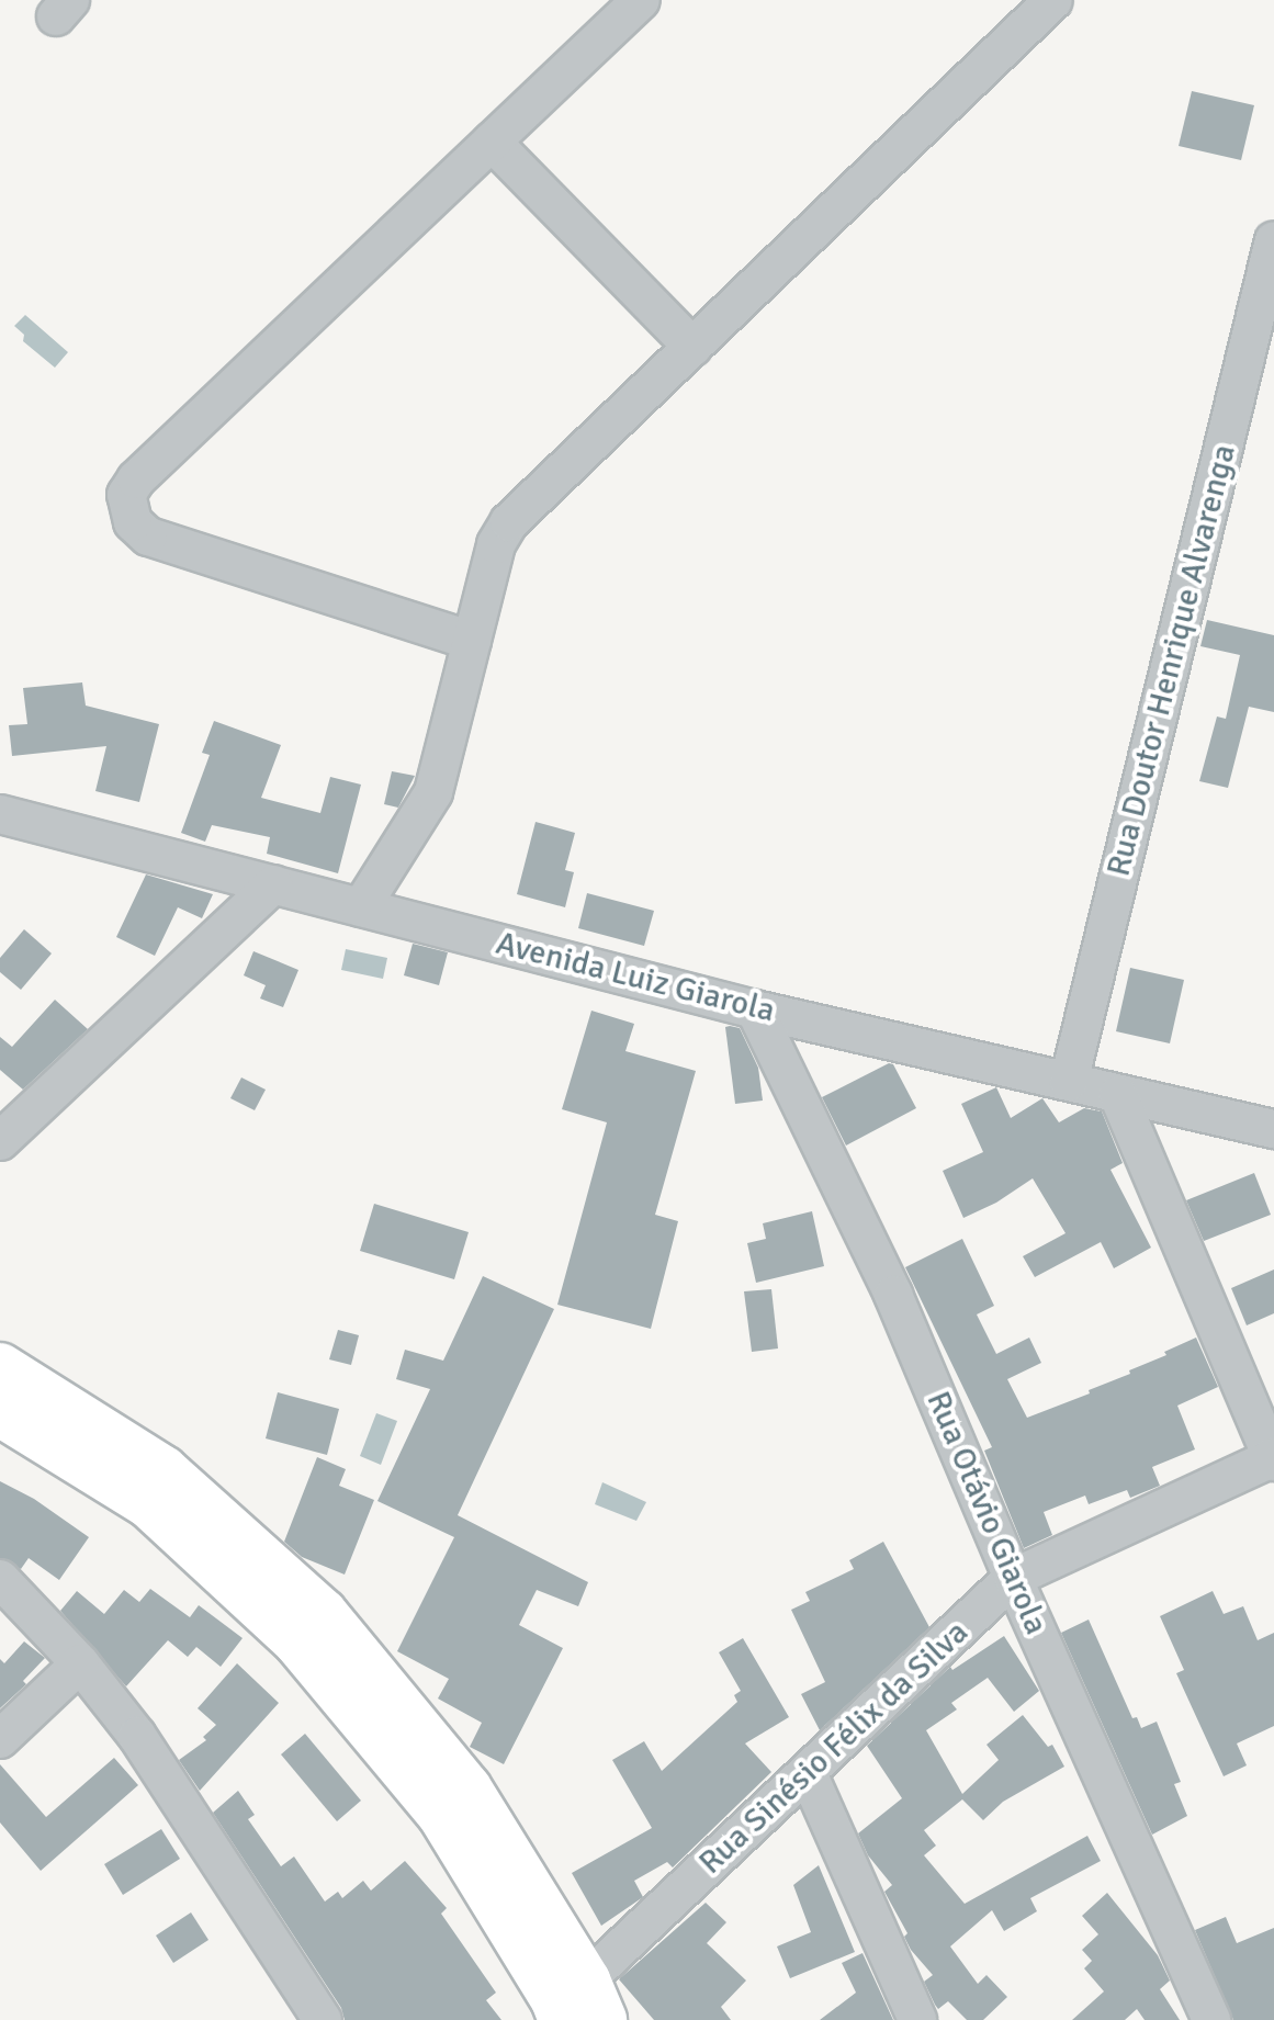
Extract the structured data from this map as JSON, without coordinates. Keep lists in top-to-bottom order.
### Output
{
  "streets": {
    "street": [
      "Rua Doutor Henrique Alvarenga",
      "Avenida Luiz Giarola",
      "Rua Otávio Giarola",
      "Rua Sinésio Félix da Silva"
    ]
  },
  "crossings": [
    ["Rua Doutor Henrique Alvarenga", "Avenida Luiz Giarola"],
    ["Avenida Luiz Giarola", "Rua Otávio Giarola"],
    ["Rua Otávio Giarola", "Rua Sinésio Félix da Silva"]
  ]
}
